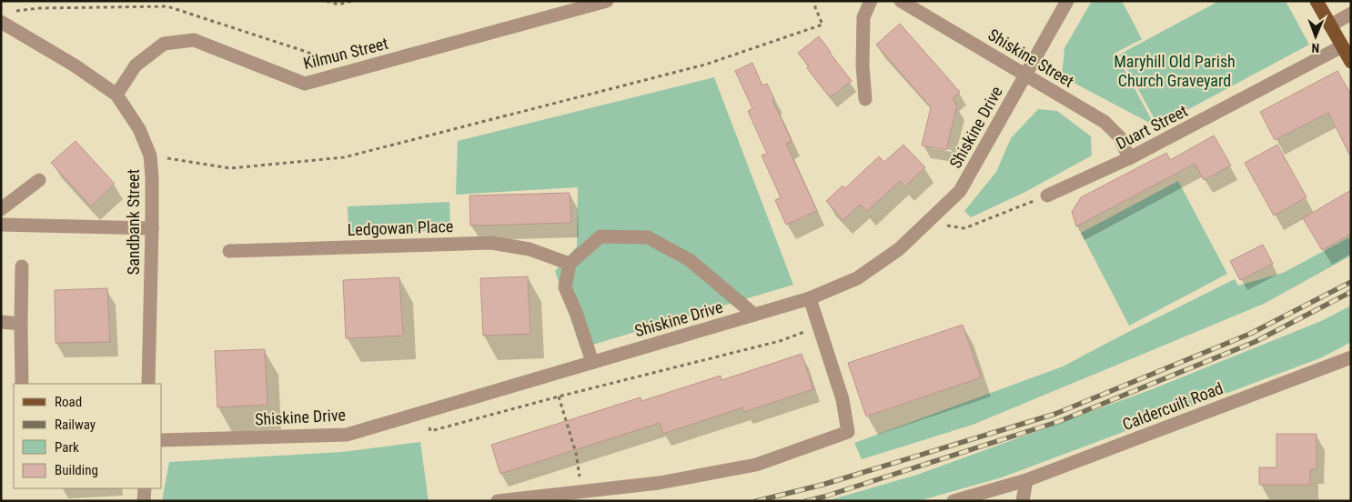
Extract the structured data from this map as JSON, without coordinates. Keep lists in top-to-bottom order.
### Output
{
  "streets": {
    "street": [
      "Kilmun Street",
      "Shiskine Street",
      "Shiskine Drive",
      "Duart Street",
      "Sandbank Street",
      "Ledgowan Place",
      "Caldercuilt Road"
    ]
  },
  "crossings": [
    ["Kilmun Street", "Sandbank Street"],
    ["Shiskine Street", "Shiskine Drive"],
    ["Shiskine Street", "Duart Street"]
  ],
  "parks": ["Maryhill Old Parish Church Graveyard"],
  "legend": [
    "Road",
    "Railway",
    "Park",
    "Building"
  ],
  "north": "bottom"
}
